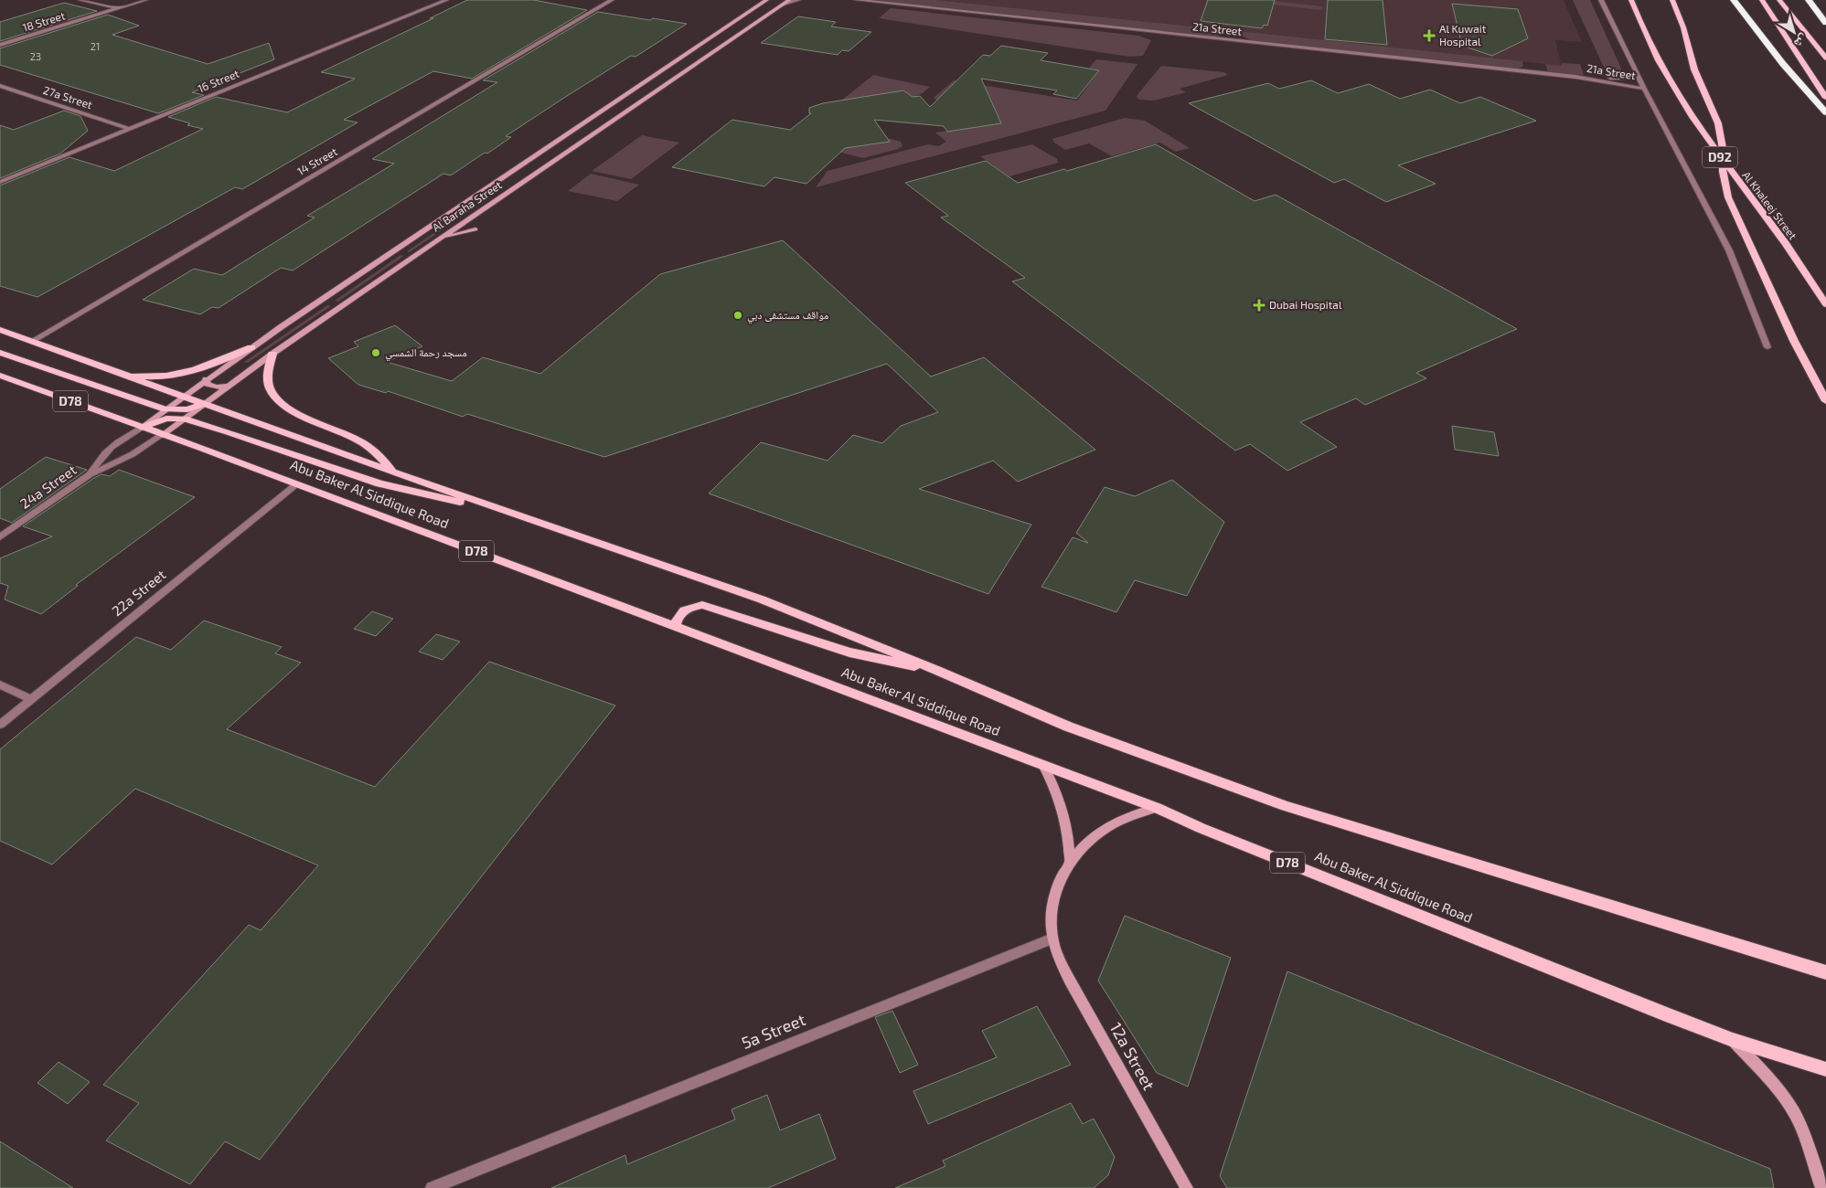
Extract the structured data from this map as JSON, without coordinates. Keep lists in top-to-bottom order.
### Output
{
  "streets": {
    "main road": [
      "D92",
      "Al Khaleej Street",
      "D78",
      "Abu Baker Al Siddique Road"
    ],
    "street": [
      "18 Street",
      "21a Street",
      "16 Street",
      "27a Street",
      "14 Street",
      "Al Baraha Street",
      "24a Street",
      "22a Street",
      "5a Street",
      "12a Street"
    ]
  },
  "crossings": [
    ["16 Street", "27a Street"],
    ["14 Street", "Abu Baker Al Siddique Road"],
    ["Al Baraha Street", "24a Street"],
    ["Al Baraha Street", "Abu Baker Al Siddique Road"],
    ["24a Street", "Abu Baker Al Siddique Road"],
    ["Abu Baker Al Siddique Road", "22a Street"],
    ["5a Street", "12a Street"]
  ],
  "places": {
    "health": ["Al Kuwait Hospital", "Dubai Hospital"],
    "other": ["مواقف مستشفى دبي", "مسجد رحمة الشمسي"]
  },
  "house_numbers": ["21", "23"],
  "north": "bottom right"
}
